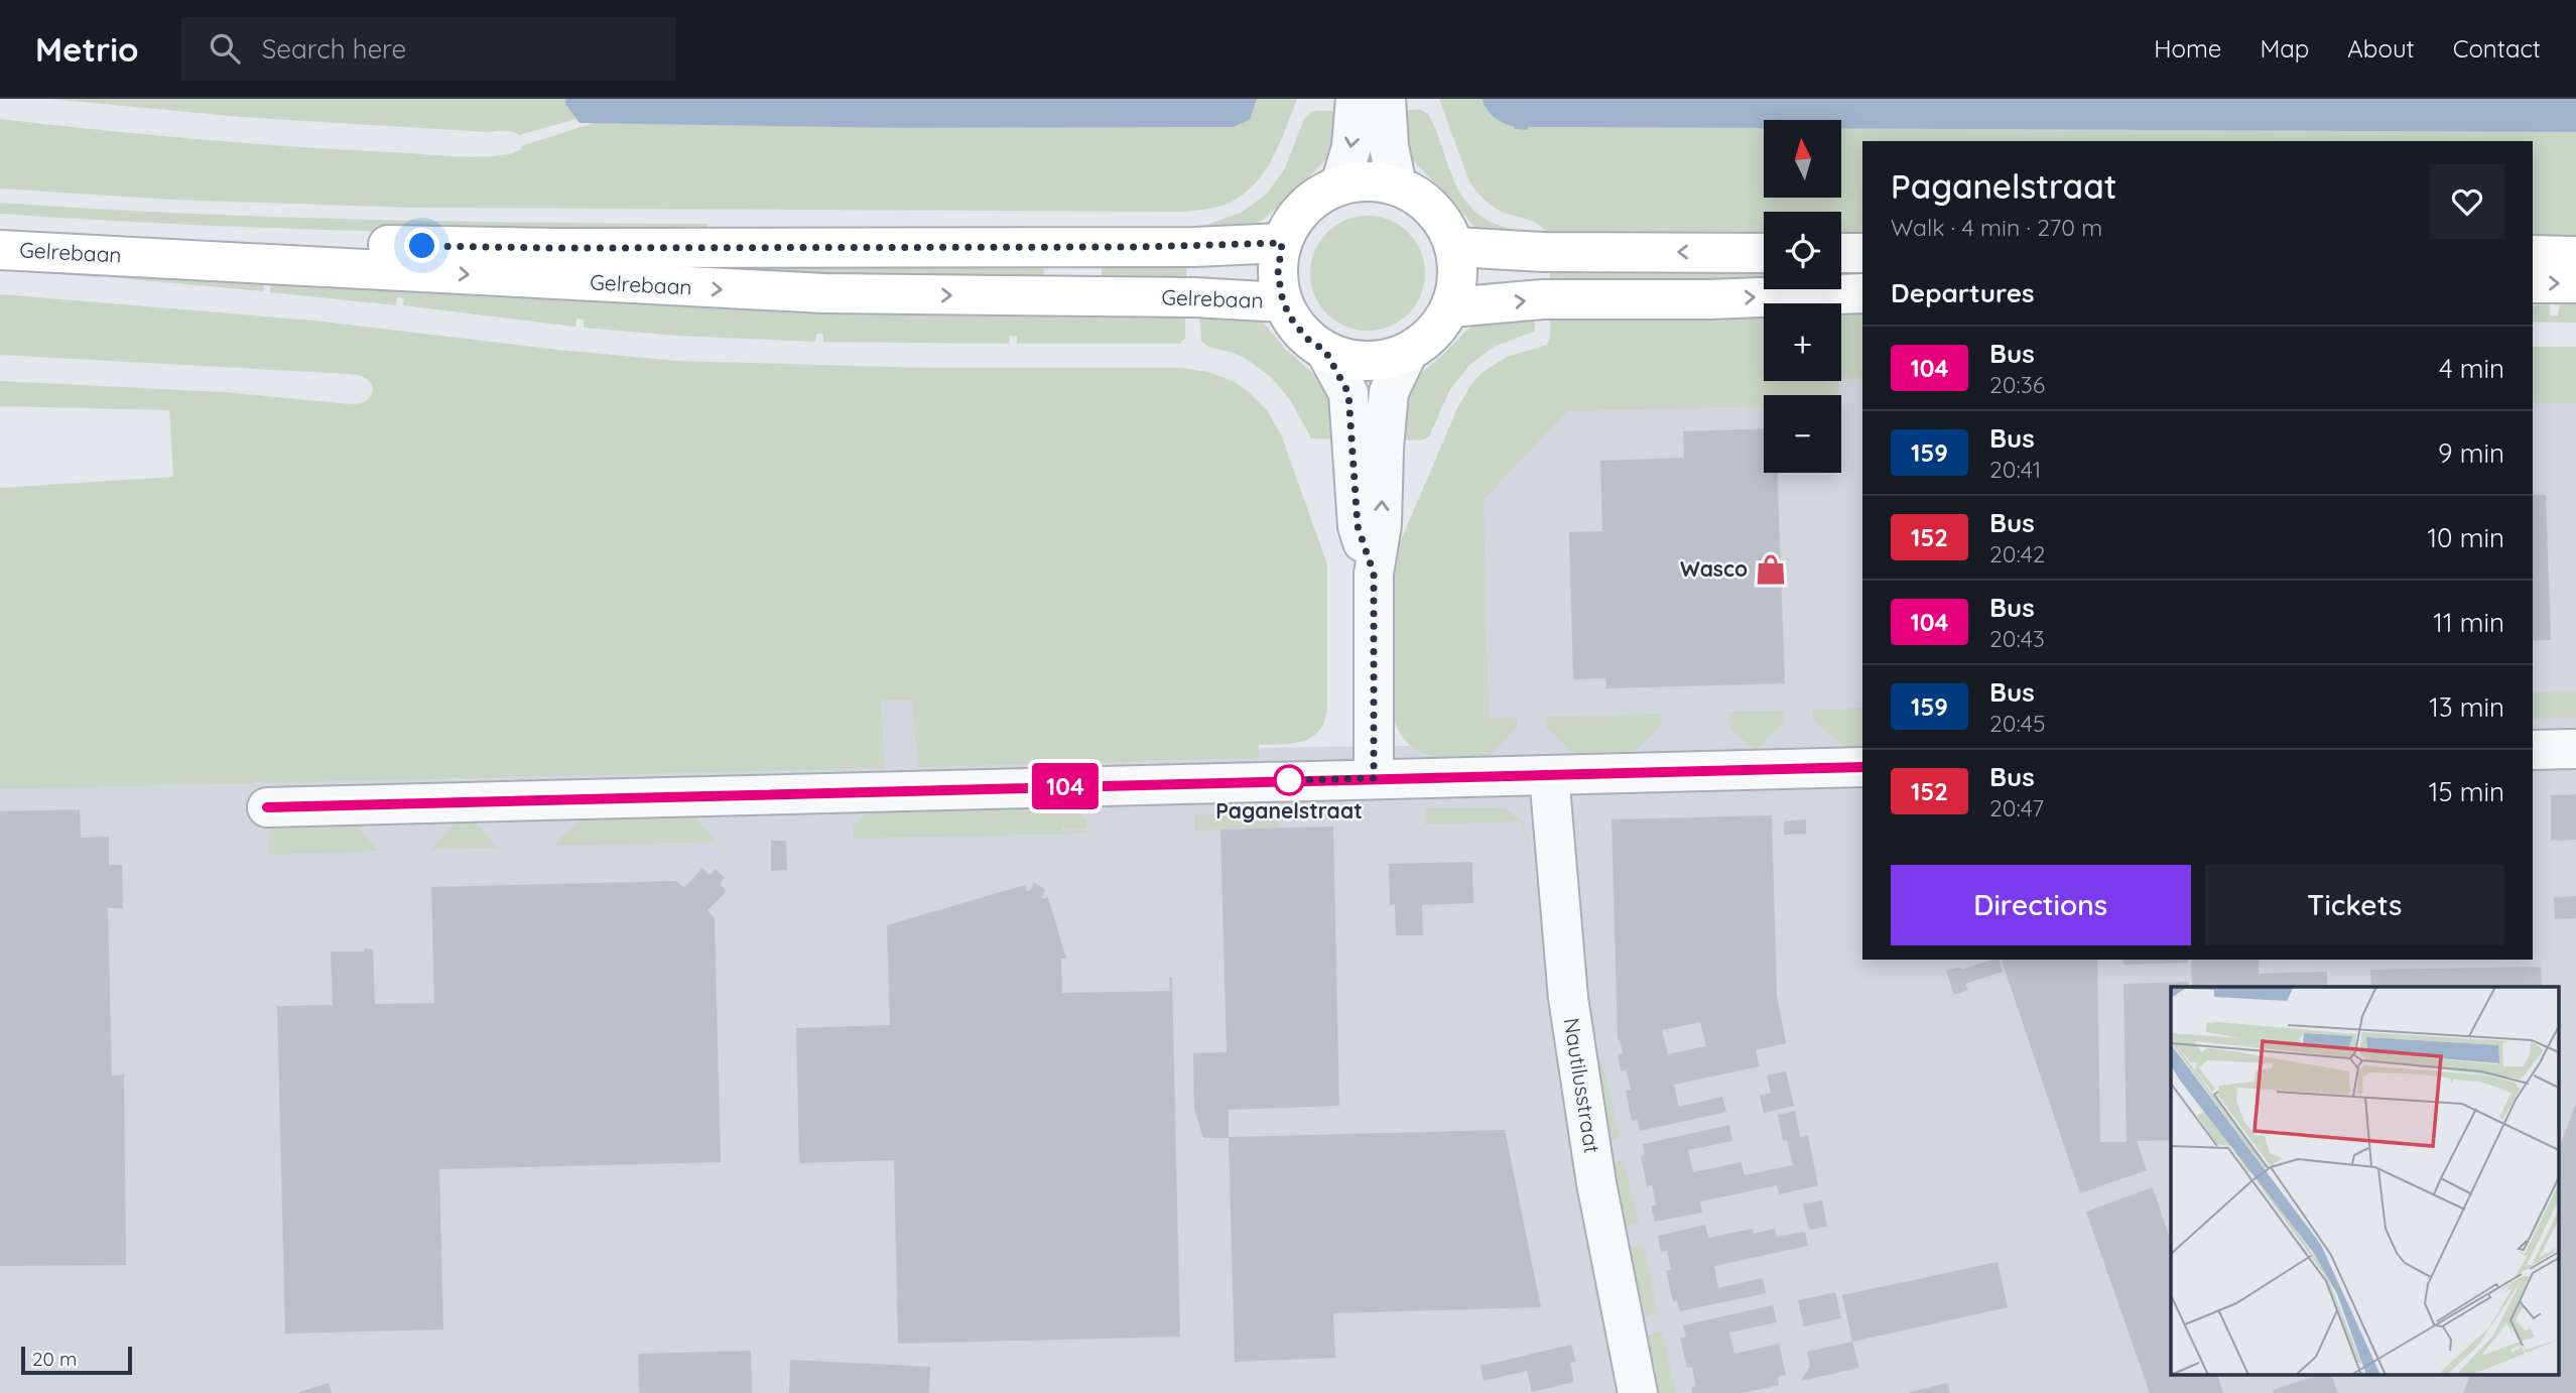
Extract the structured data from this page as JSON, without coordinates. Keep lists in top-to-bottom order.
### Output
{
  "streets": {
    "street": ["Gelrebaan", "Nautilusstraat"]
  },
  "places": {
    "shop": ["Wasco"],
    "other": ["Paganelstraat"]
  },
  "lines": ["bus line 104"],
  "scale_bar": "20 m",
  "north": "top",
  "page": {
    "header": "Metrio",
    "search": "Search here",
    "nav": [
      "Home",
      "Map",
      "About",
      "Contact"
    ],
    "on_map": "104",
    "map_buttons": ["+", "−"],
    "heading": [
      ["Paganelstraat", "Walk · 4 min · 270 m"],
      "Departures"
    ],
    "list": [
      {
        "mark": "104",
        "name": "Bus",
        "note": "20:36",
        "value": "4 min"
      },
      {
        "mark": "159",
        "name": "Bus",
        "note": "20:41",
        "value": "9 min"
      },
      {
        "mark": "152",
        "name": "Bus",
        "note": "20:42",
        "value": "10 min"
      },
      {
        "mark": "104",
        "name": "Bus",
        "note": "20:43",
        "value": "11 min"
      },
      {
        "mark": "159",
        "name": "Bus",
        "note": "20:45",
        "value": "13 min"
      },
      {
        "mark": "152",
        "name": "Bus",
        "note": "20:47",
        "value": "15 min"
      }
    ],
    "buttons": ["Directions", "Tickets"],
    "scale": "20 m"
  }
}
